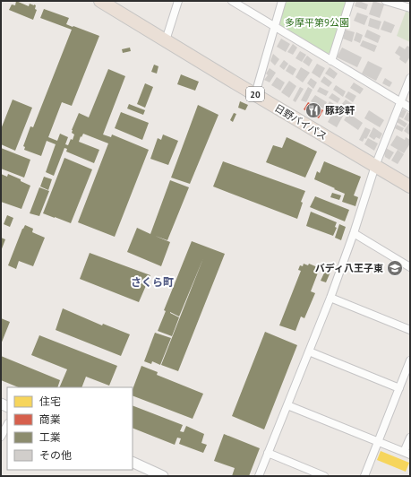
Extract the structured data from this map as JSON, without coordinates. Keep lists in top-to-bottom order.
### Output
{
  "streets": {
    "highway": ["20", "日野バイパス"]
  },
  "districts": ["さくら町"],
  "parks": ["多摩平第9公園"],
  "places": {
    "restaurant": ["豚珍軒"],
    "school or university": ["バディ八王子東"]
  },
  "legend": [
    "住宅",
    "商業",
    "工業",
    "その他"
  ]
}
